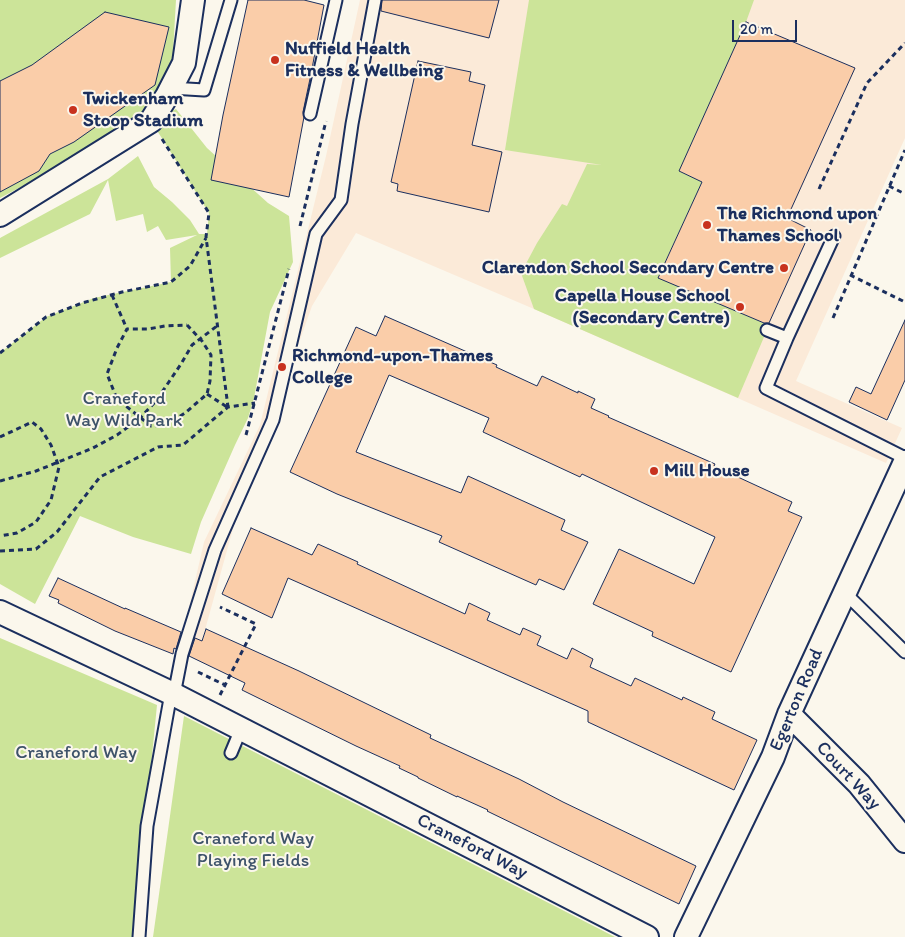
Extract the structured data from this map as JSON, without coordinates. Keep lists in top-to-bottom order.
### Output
{
  "streets": {
    "street": ["Egerton Road", "Court Way", "Craneford Way"]
  },
  "crossings": [
    ["Egerton Road", "Court Way"]
  ],
  "parks": ["Craneford Way Wild Park", "Craneford Way", "Craneford Way Playing Fields"],
  "places": [
    "Nuffield Health Fitness & Wellbeing",
    "Twickenham Stoop Stadium",
    "The Richmond upon Thames School",
    "Clarendon School Secondary Centre",
    "Capella House School (Secondary Centre)",
    "Richmond-upon-Thames College",
    "Mill House"
  ],
  "scale_bar": "20 m"
}
